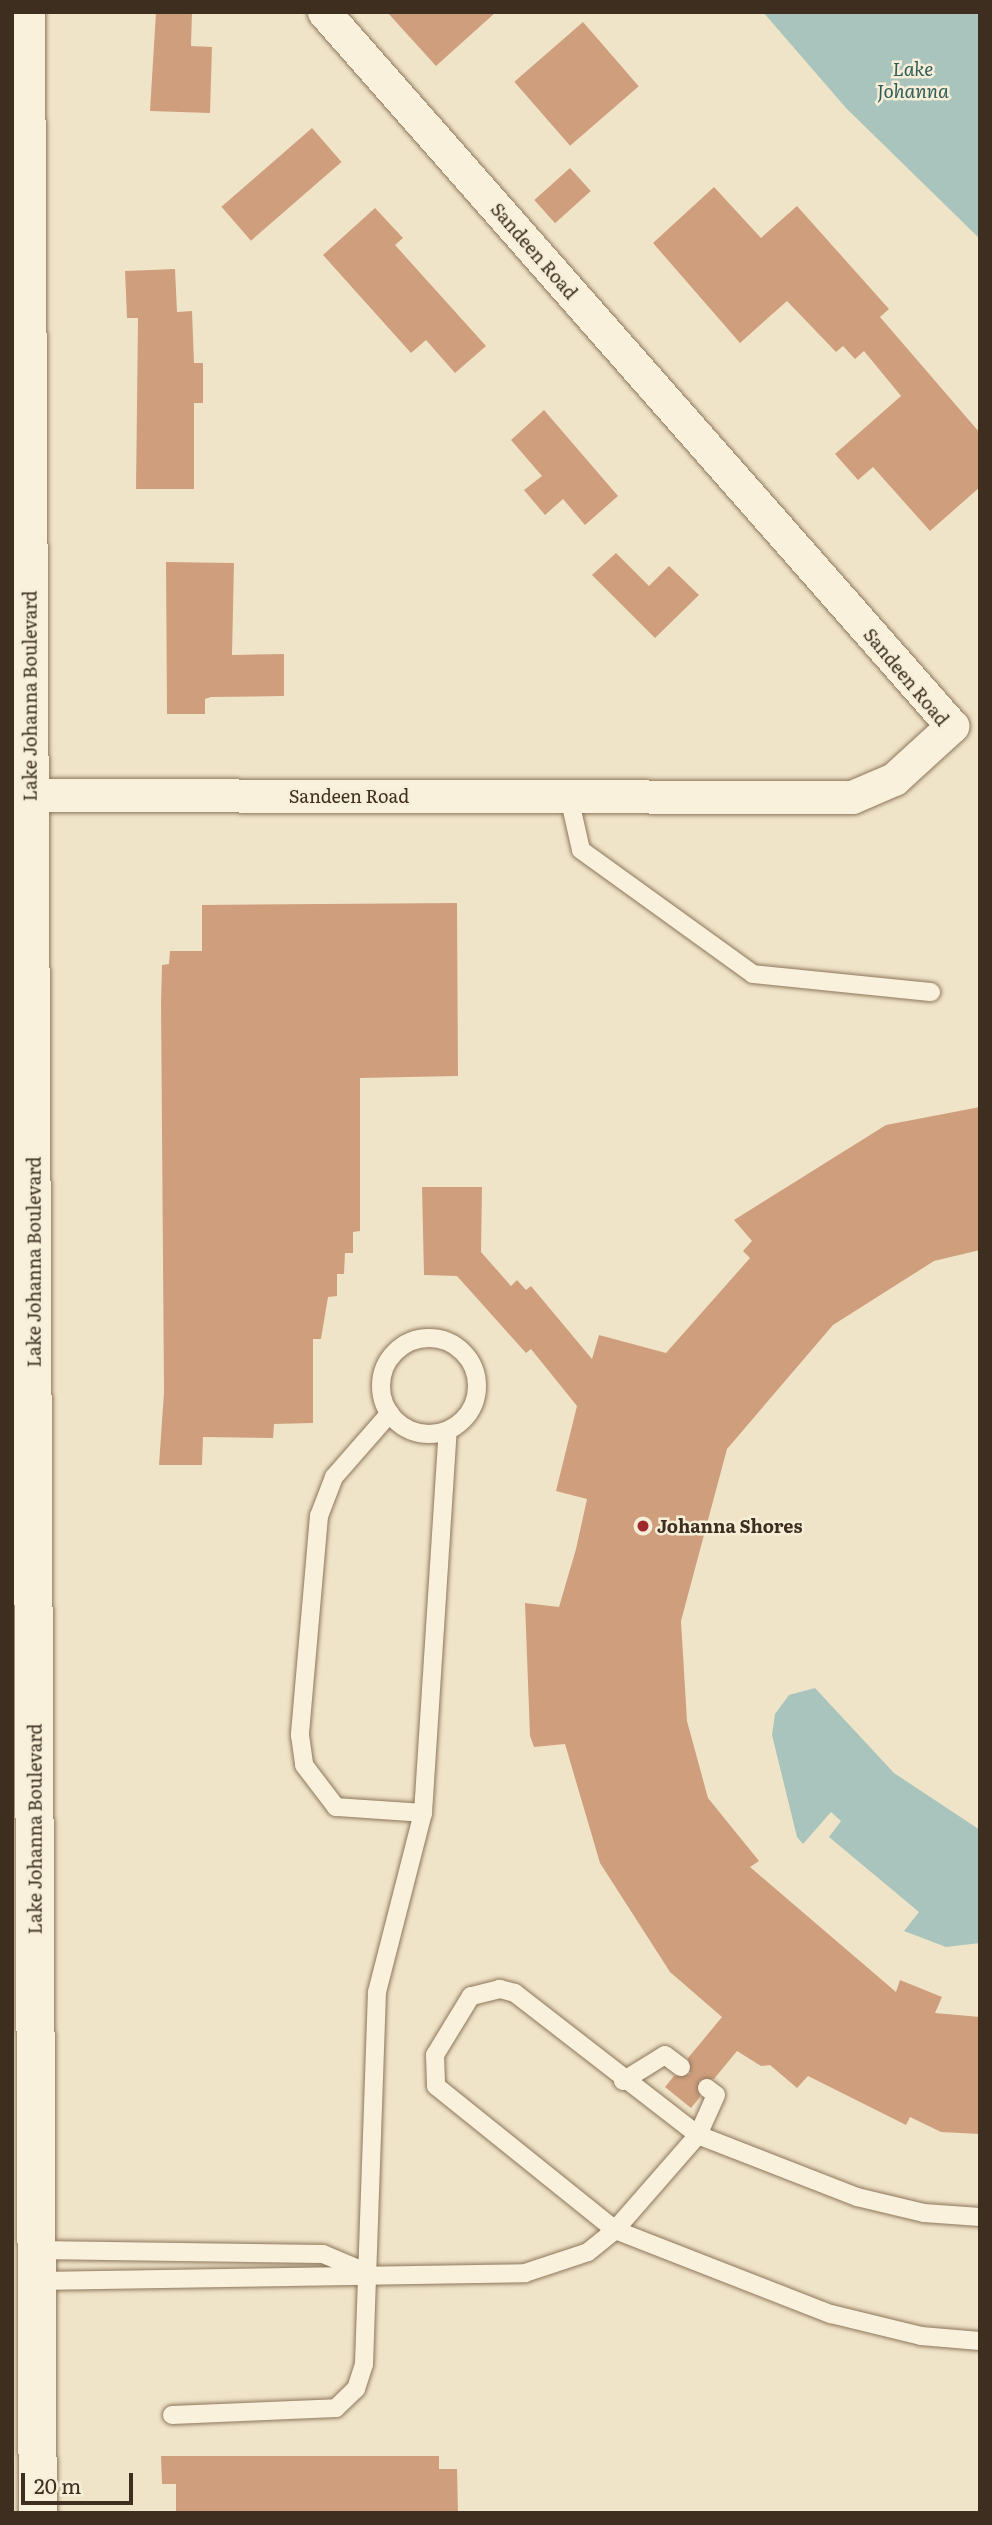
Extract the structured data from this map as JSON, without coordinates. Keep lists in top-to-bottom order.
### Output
{
  "streets": {
    "street": ["Sandeen Road", "Lake Johanna Boulevard"]
  },
  "crossings": [
    ["Sandeen Road", "Lake Johanna Boulevard"]
  ],
  "water": ["Lake Johanna"],
  "places": ["Johanna Shores"],
  "scale_bar": "20 m"
}
